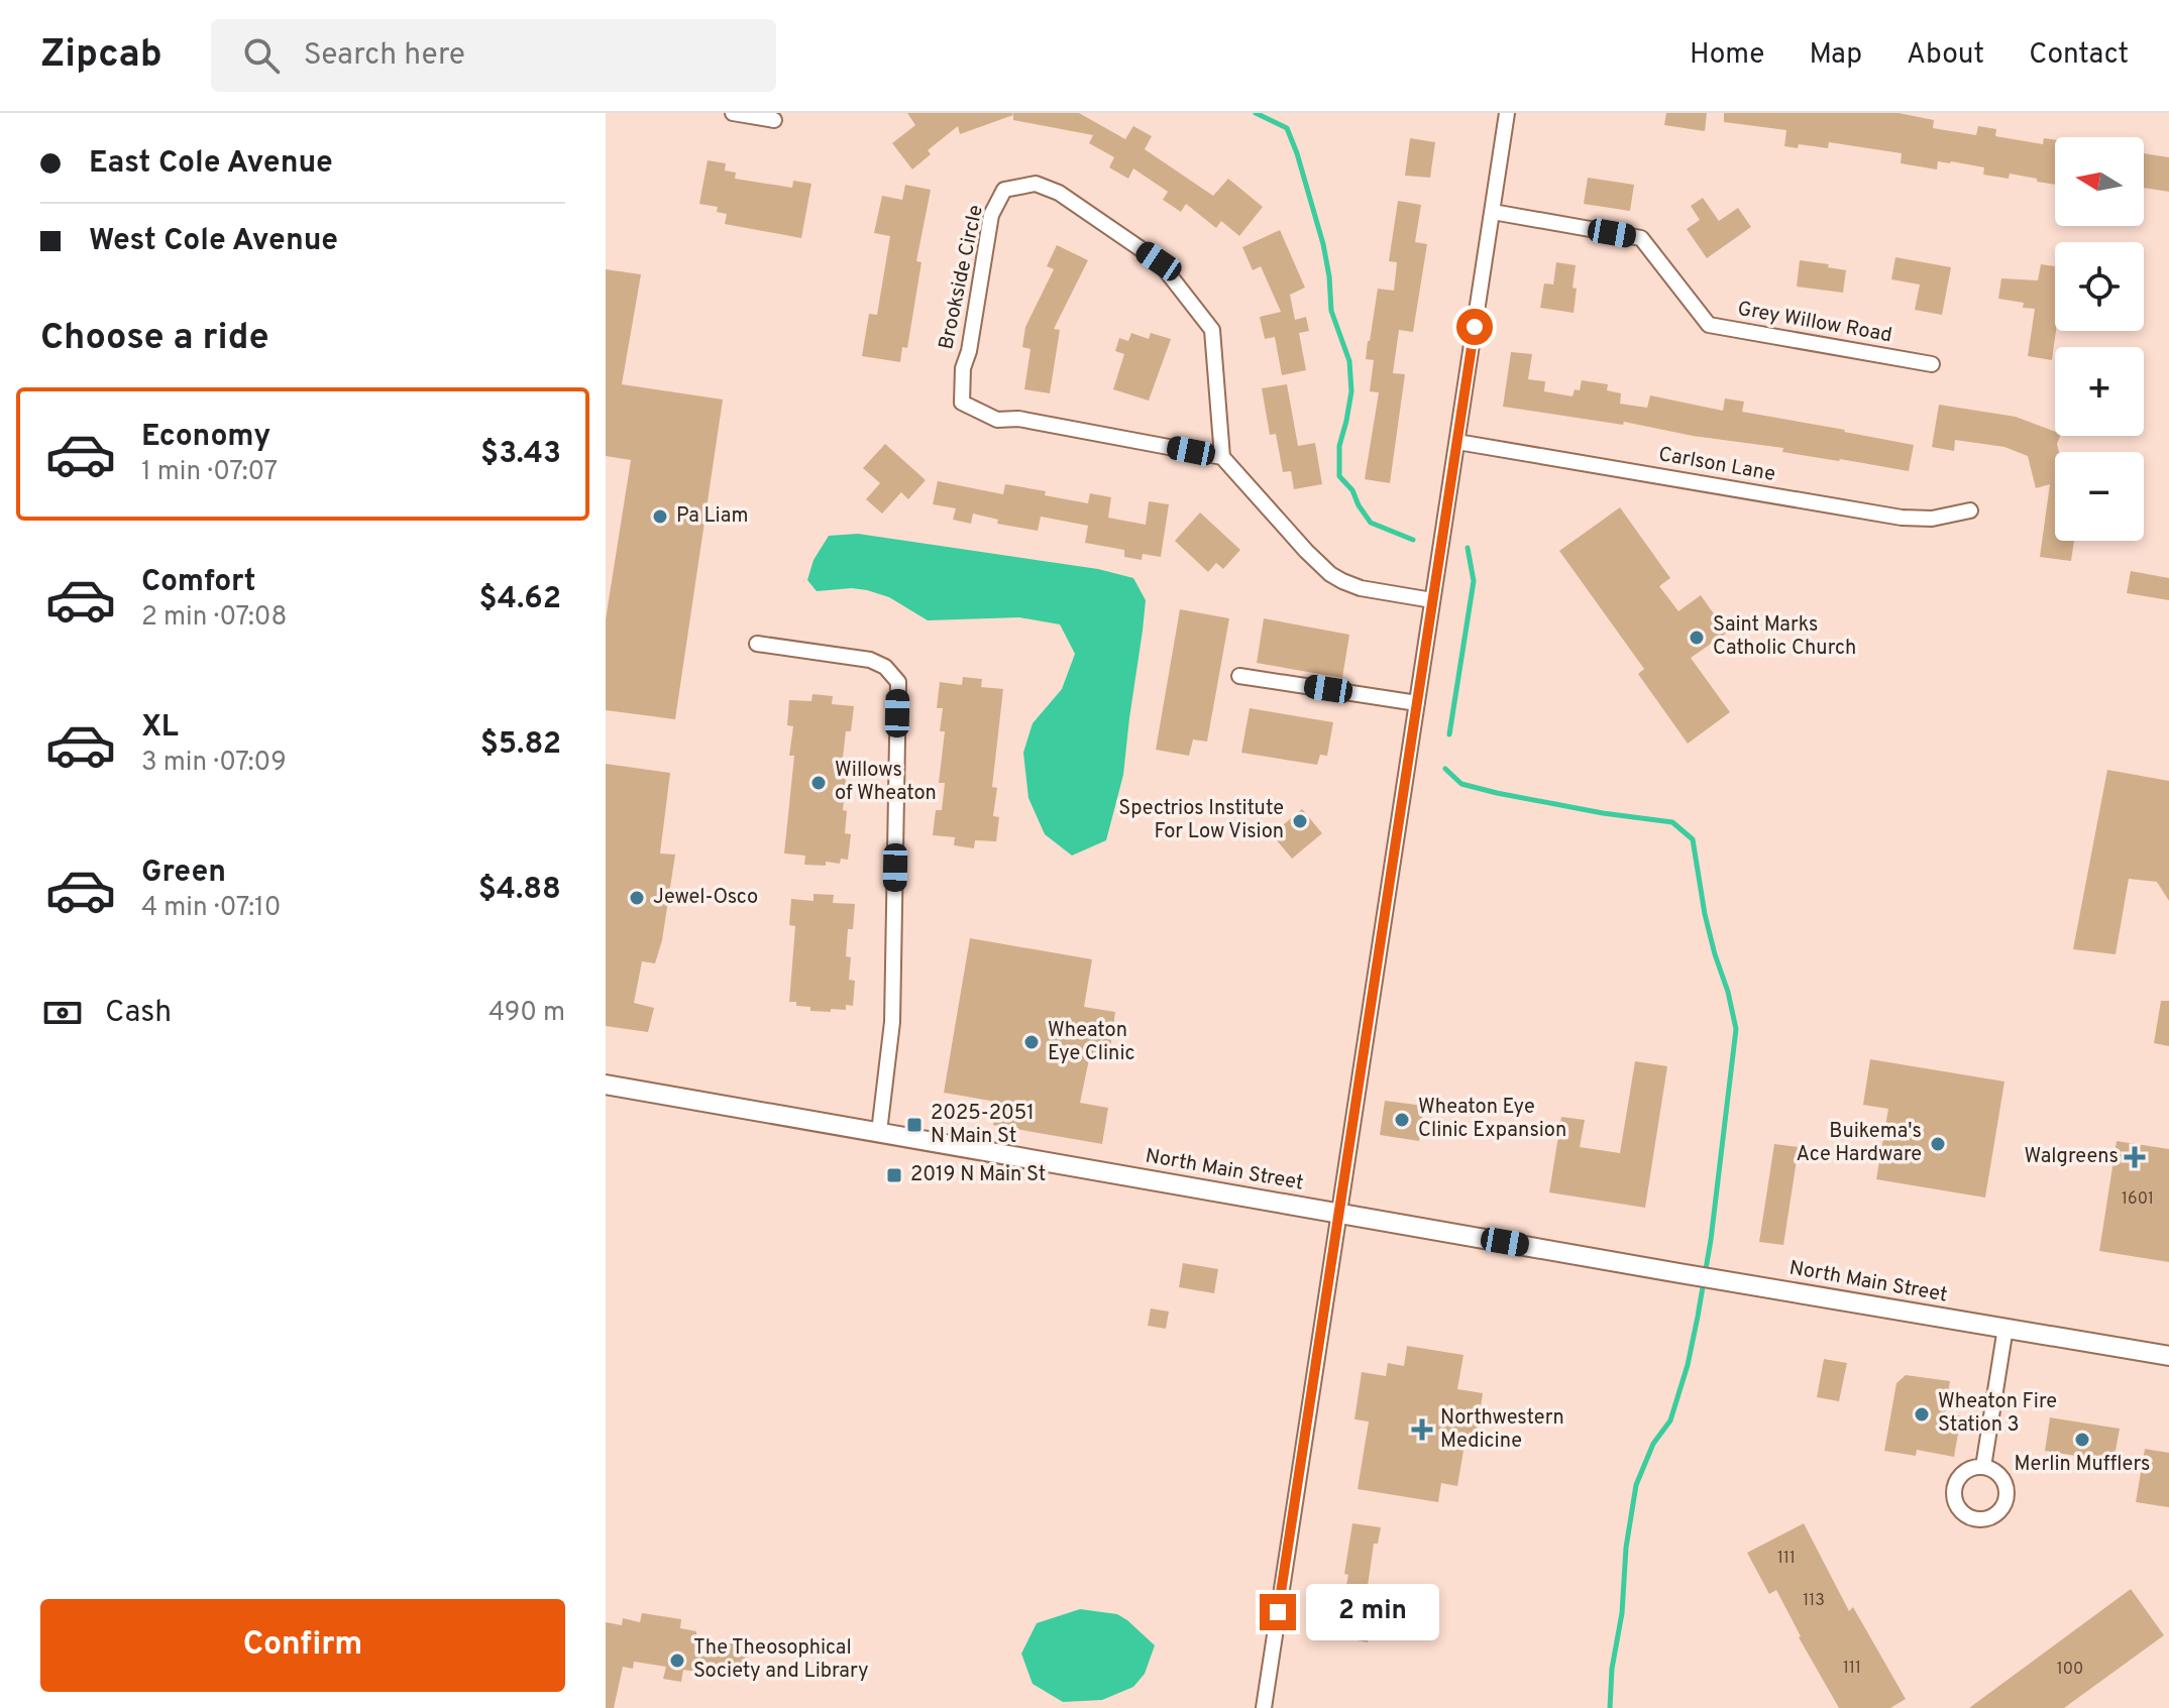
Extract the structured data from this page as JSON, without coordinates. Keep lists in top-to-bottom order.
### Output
{
  "streets": {
    "street": [
      "Brookside Circle",
      "Grey Willow Road",
      "Carlson Lane",
      "North Main Street"
    ]
  },
  "places": {
    "other": [
      "Pa Liam",
      "Saint Marks Catholic Church",
      "Willows of Wheaton",
      "Spectrios Institute For Low Vision",
      "Jewel-Osco",
      "Wheaton Eye Clinic",
      "Wheaton Eye Clinic Expansion",
      "Buikema's Ace Hardware",
      "Wheaton Fire Station 3",
      "Merlin Mufflers",
      "The Theosophical Society and Library"
    ],
    "transit": ["2025-2051 N Main St", "2019 N Main St"],
    "health": ["Walgreens", "Northwestern Medicine"]
  },
  "house_numbers": [
    "1601",
    "111",
    "113",
    "111",
    "100"
  ],
  "north": "left",
  "page": {
    "header": "Zipcab",
    "search": "Search here",
    "nav": [
      "Home",
      "Map",
      "About",
      "Contact"
    ],
    "banner": ["East Cole Avenue", "West Cole Avenue"],
    "map_buttons": ["+", "−"],
    "heading": "Choose a ride",
    "list": [
      {
        "name": "Economy",
        "note": "1 min · 07:07",
        "value": "$3.43"
      },
      {
        "name": "Comfort",
        "note": "2 min · 07:08",
        "value": "$4.62"
      },
      {
        "name": "XL",
        "note": "3 min · 07:09",
        "value": "$5.82"
      },
      {
        "name": "Green",
        "note": "4 min · 07:10",
        "value": "$4.88"
      }
    ],
    "pay": ["Cash", "490 m"],
    "buttons": "Confirm",
    "bubble": "2 min"
  }
}
